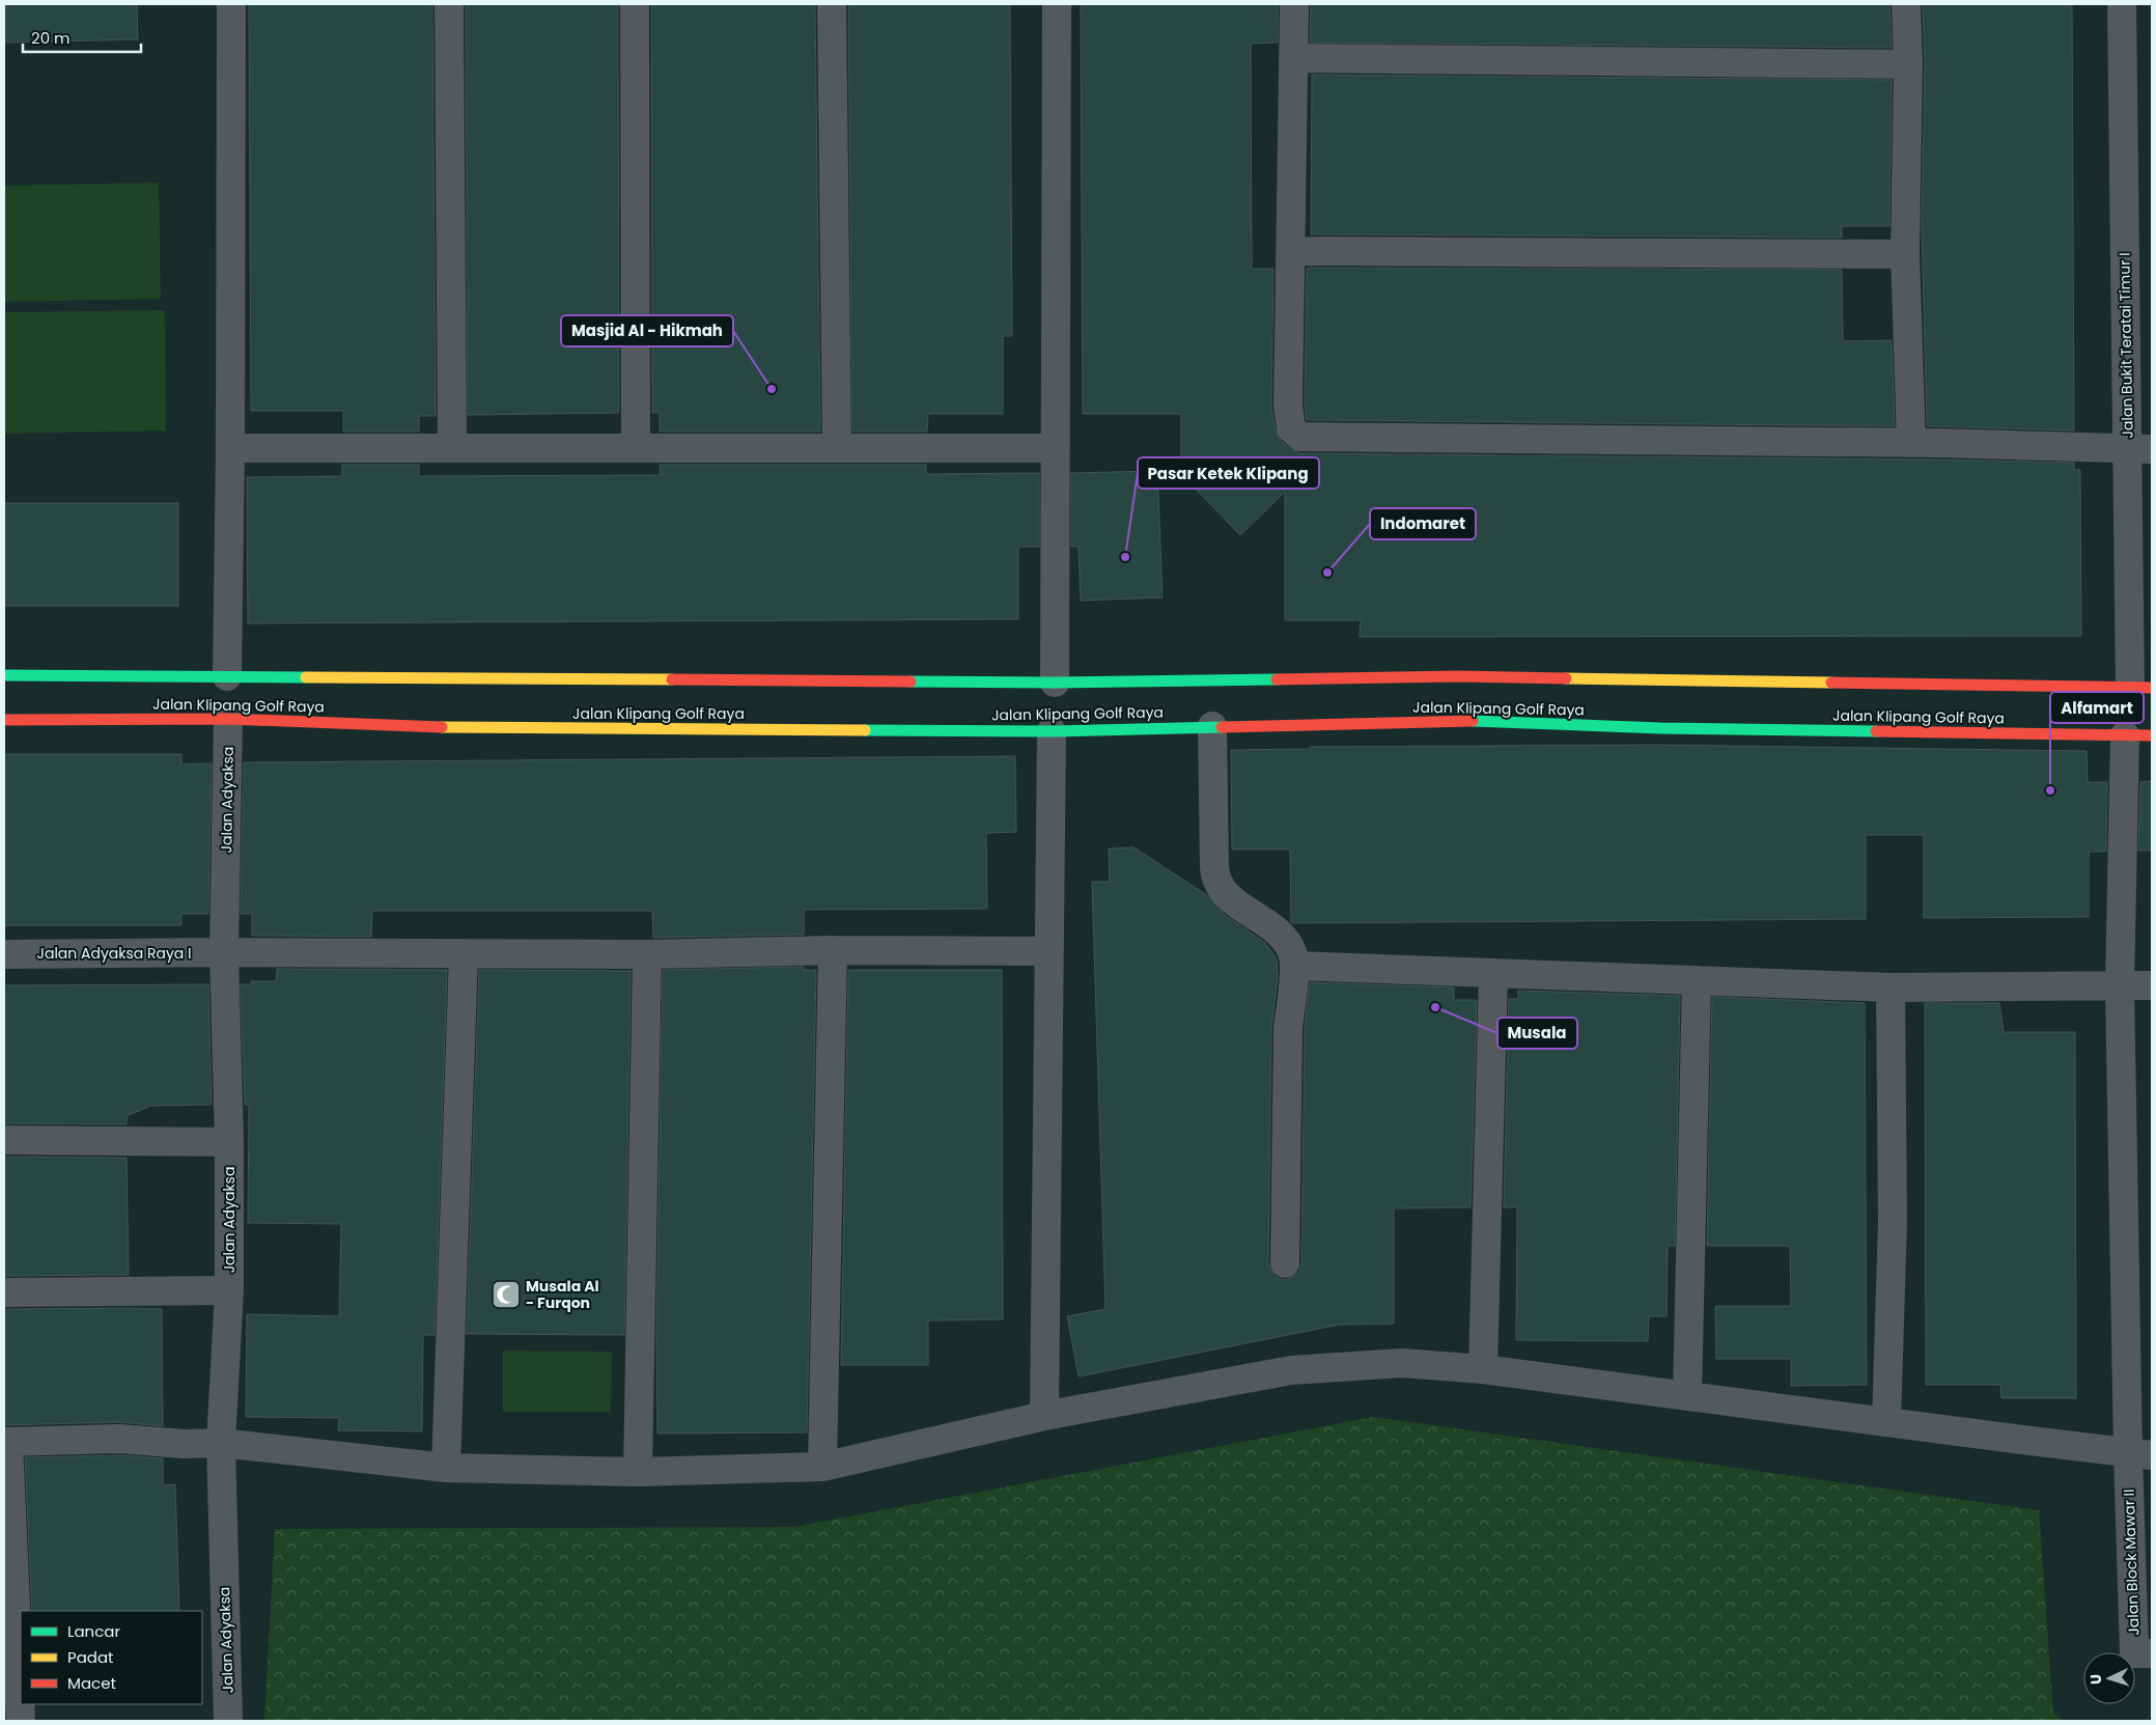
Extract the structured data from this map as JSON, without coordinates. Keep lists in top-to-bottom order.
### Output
{
  "streets": {
    "main road": ["Jalan Klipang Golf Raya"],
    "street": [
      "Jalan Bukit Teratai Timur I",
      "Jalan Adyaksa",
      "Jalan Adyaksa Raya I",
      "Jalan Block Mawar II"
    ]
  },
  "crossings": [
    ["Jalan Bukit Teratai Timur I", "Jalan Klipang Golf Raya"],
    ["Jalan Klipang Golf Raya", "Jalan Adyaksa"],
    ["Jalan Adyaksa", "Jalan Adyaksa Raya I"]
  ],
  "places": {
    "other": [
      "Masjid Al - Hikmah",
      "Pasar Ketek Klipang",
      "Indomaret",
      "Alfamart",
      "Musala"
    ],
    "mosque": ["Musala Al - Furqon"]
  },
  "legend": ["Lancar", "Padat", "Macet"],
  "scale_bar": "20 m",
  "north": "left"
}
